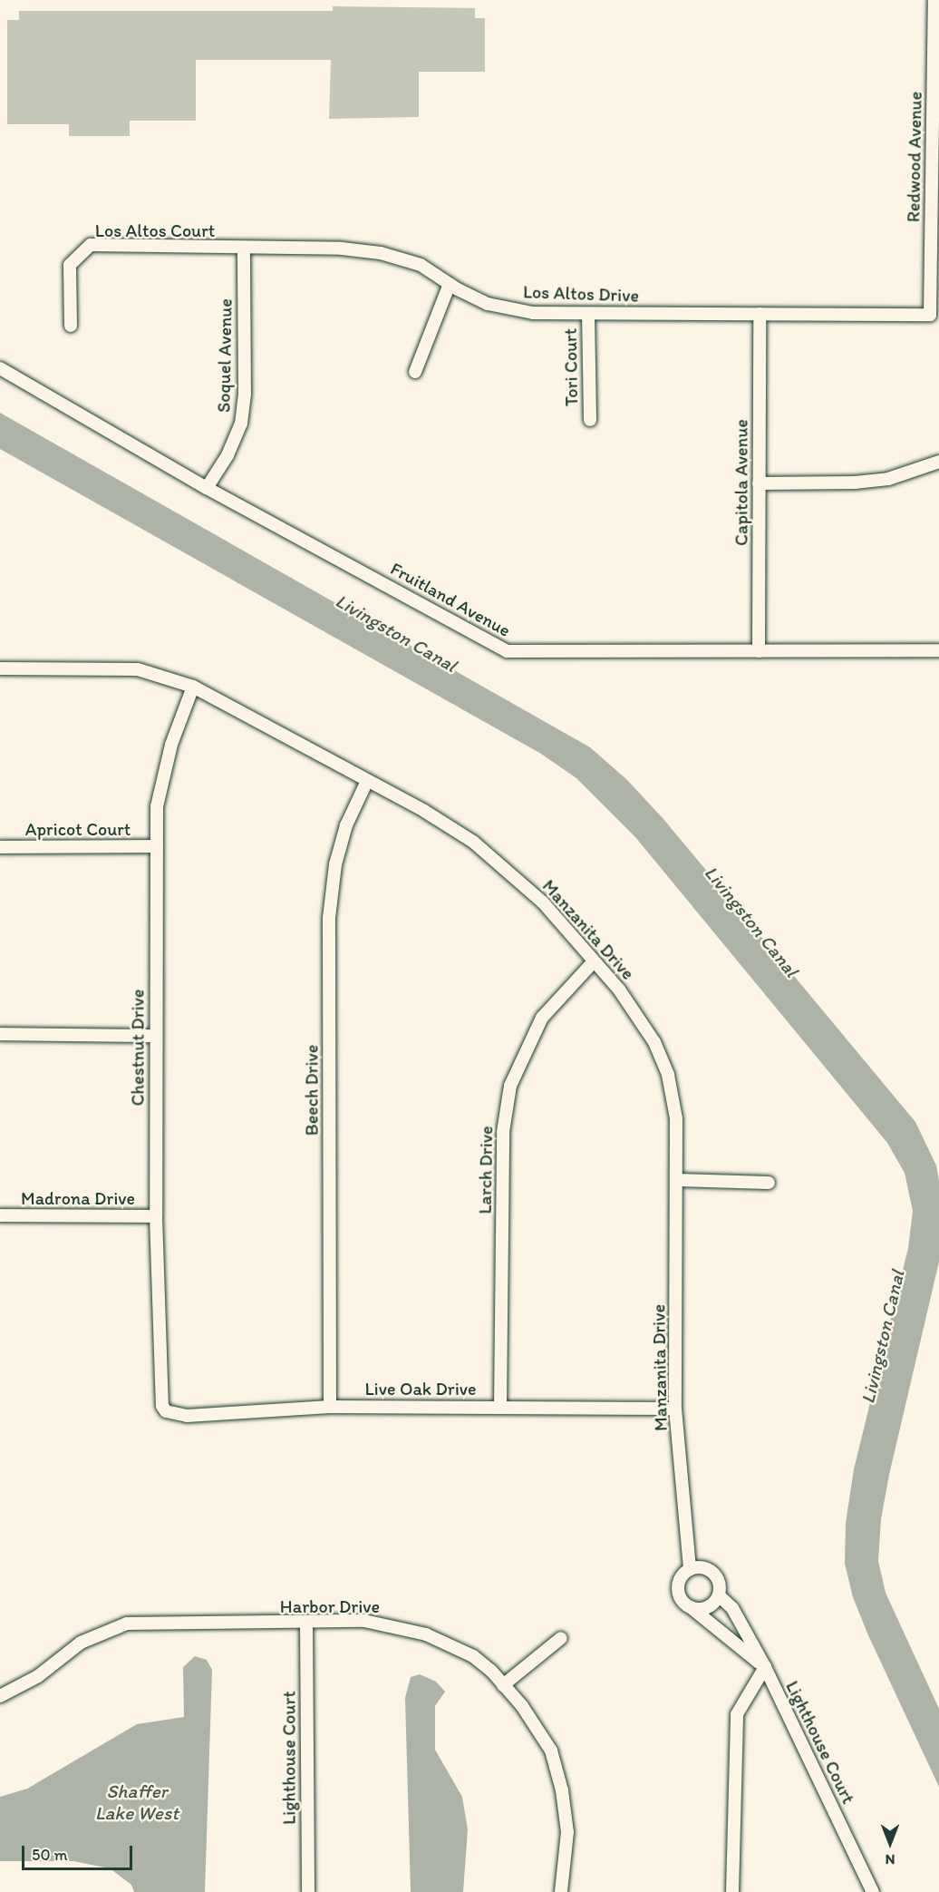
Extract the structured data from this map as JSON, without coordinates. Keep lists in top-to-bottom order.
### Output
{
  "streets": {
    "street": [
      "Redwood Avenue",
      "Los Altos Court",
      "Los Altos Drive",
      "Soquel Avenue",
      "Tori Court",
      "Capitola Avenue",
      "Fruitland Avenue",
      "Apricot Court",
      "Manzanita Drive",
      "Chestnut Drive",
      "Beech Drive",
      "Larch Drive",
      "Madrona Drive",
      "Live Oak Drive",
      "Harbor Drive",
      "Lighthouse Court"
    ]
  },
  "crossings": [
    ["Redwood Avenue", "Los Altos Drive"],
    ["Los Altos Court", "Los Altos Drive"],
    ["Los Altos Court", "Soquel Avenue"],
    ["Los Altos Drive", "Soquel Avenue"],
    ["Los Altos Drive", "Tori Court"],
    ["Los Altos Drive", "Capitola Avenue"],
    ["Soquel Avenue", "Fruitland Avenue"],
    ["Capitola Avenue", "Fruitland Avenue"],
    ["Apricot Court", "Chestnut Drive"],
    ["Manzanita Drive", "Chestnut Drive"],
    ["Manzanita Drive", "Beech Drive"],
    ["Manzanita Drive", "Larch Drive"],
    ["Manzanita Drive", "Live Oak Drive"],
    ["Manzanita Drive", "Lighthouse Court"],
    ["Chestnut Drive", "Madrona Drive"],
    ["Chestnut Drive", "Live Oak Drive"],
    ["Beech Drive", "Live Oak Drive"],
    ["Larch Drive", "Live Oak Drive"],
    ["Harbor Drive", "Lighthouse Court"]
  ],
  "water": ["Livingston Canal", "Shaffer Lake West"],
  "scale_bar": "50 m",
  "north": "bottom"
}
